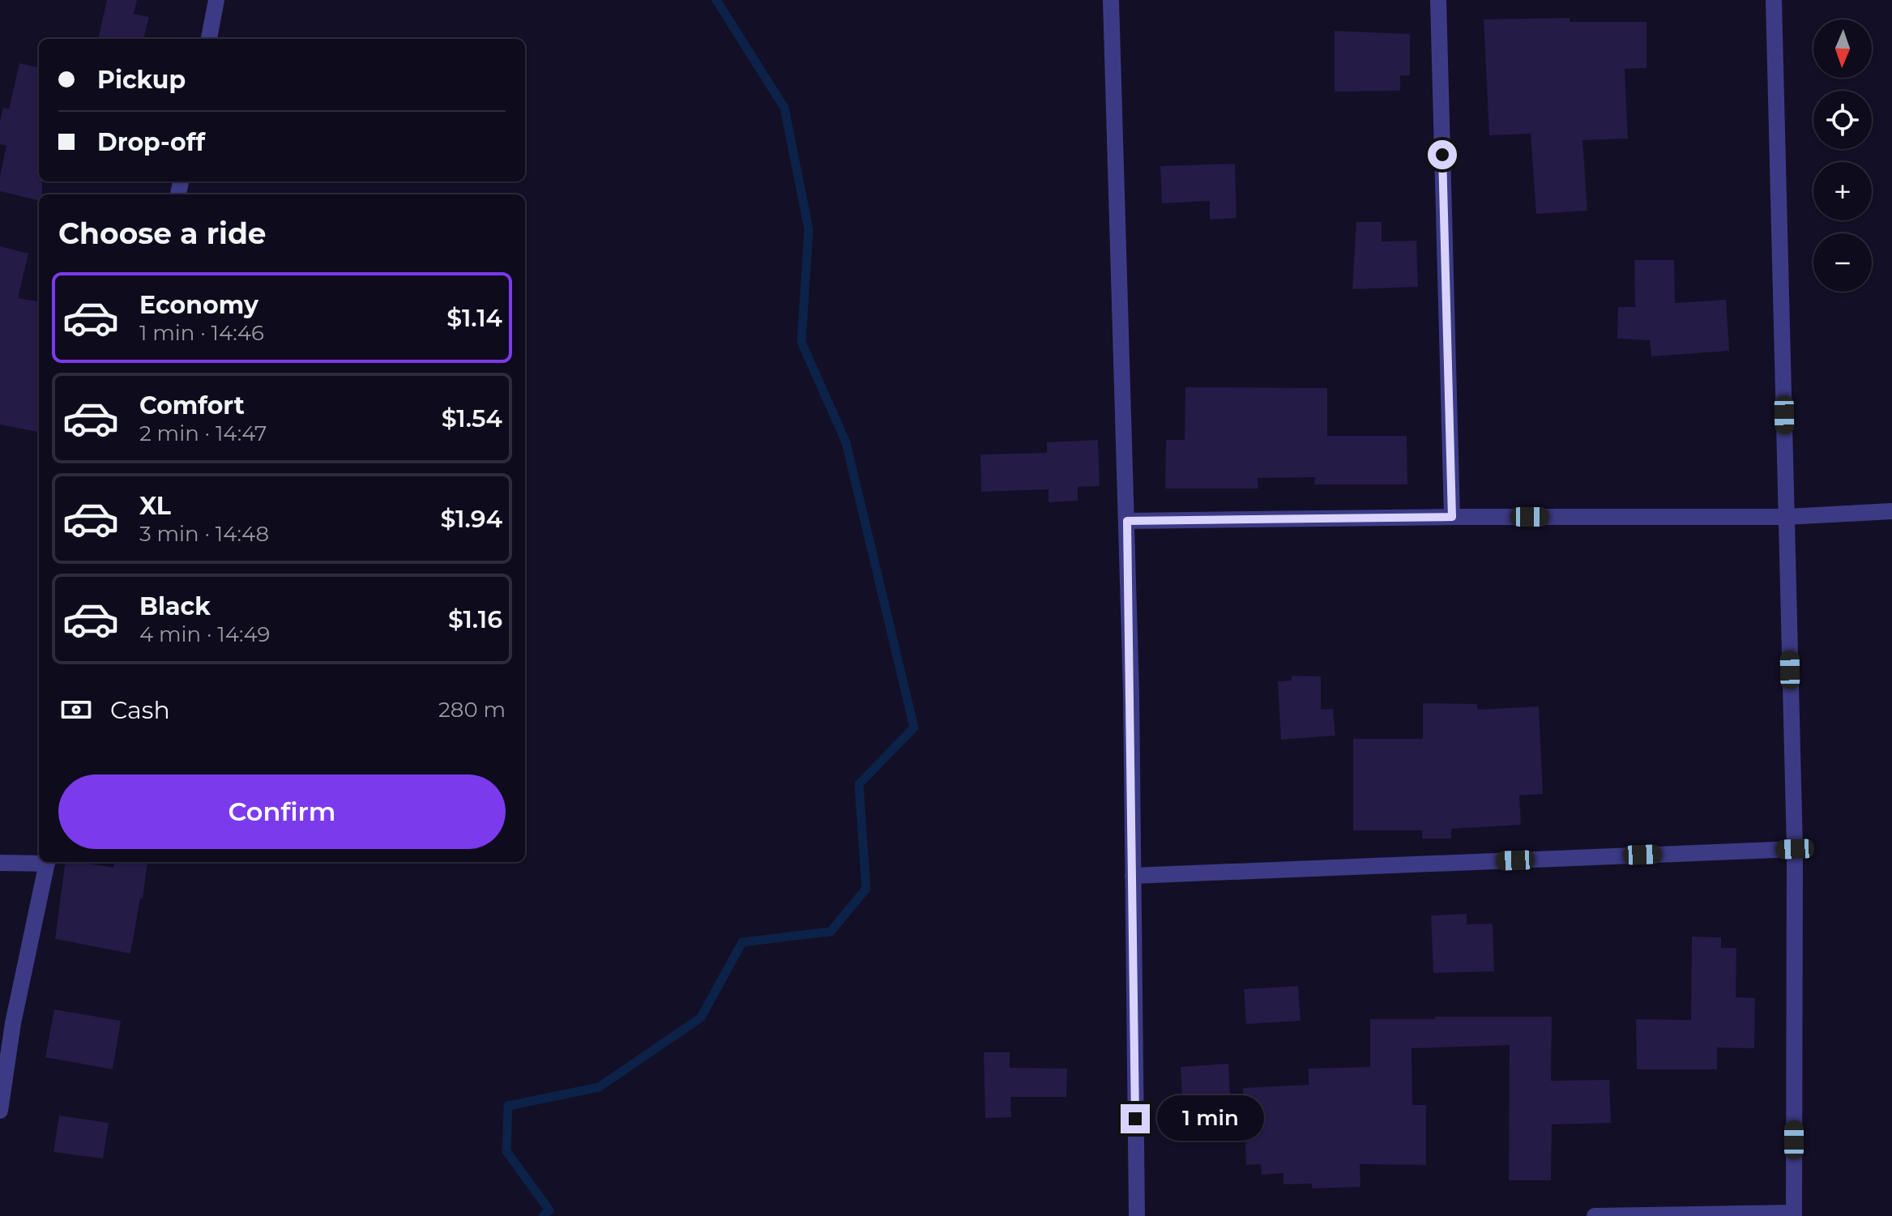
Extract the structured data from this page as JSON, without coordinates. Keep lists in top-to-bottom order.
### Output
{
  "north": "bottom",
  "page": {
    "map_buttons": ["+", "−"],
    "banner": ["Pickup", "Drop-off"],
    "heading": "Choose a ride",
    "list": [
      {
        "name": "Economy",
        "note": "1 min · 14:46",
        "value": "$1.14"
      },
      {
        "name": "Comfort",
        "note": "2 min · 14:47",
        "value": "$1.54"
      },
      {
        "name": "XL",
        "note": "3 min · 14:48",
        "value": "$1.94"
      },
      {
        "name": "Black",
        "note": "4 min · 14:49",
        "value": "$1.16"
      }
    ],
    "pay": ["Cash", "280 m"],
    "buttons": "Confirm",
    "bubble": "1 min"
  }
}
